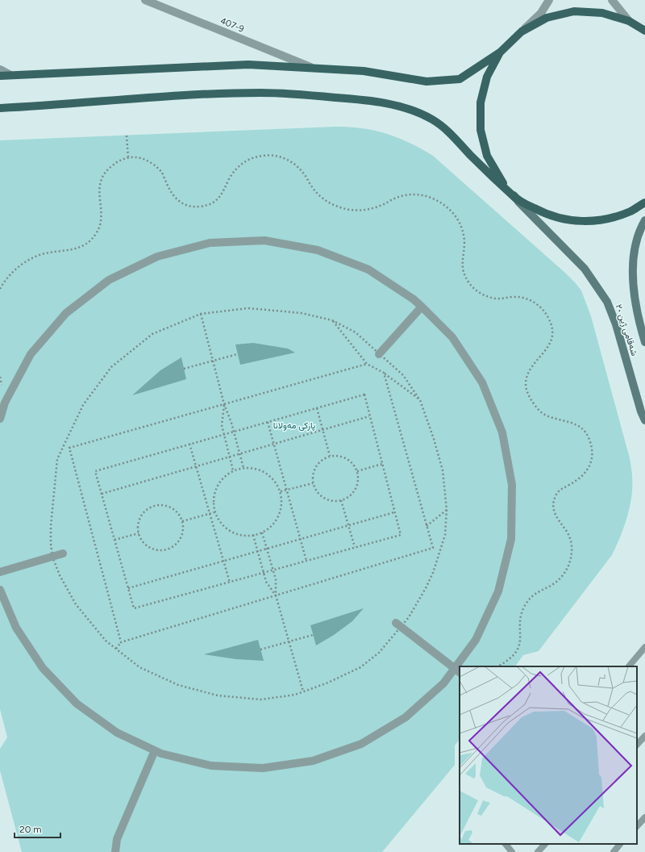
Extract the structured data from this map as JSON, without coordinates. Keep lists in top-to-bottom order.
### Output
{
  "streets": {
    "main road": ["شەقامی ژین ٢٠"],
    "street": ["407-9"]
  },
  "parks": ["پارکی مەولانا"],
  "scale_bar": "20 m"
}
